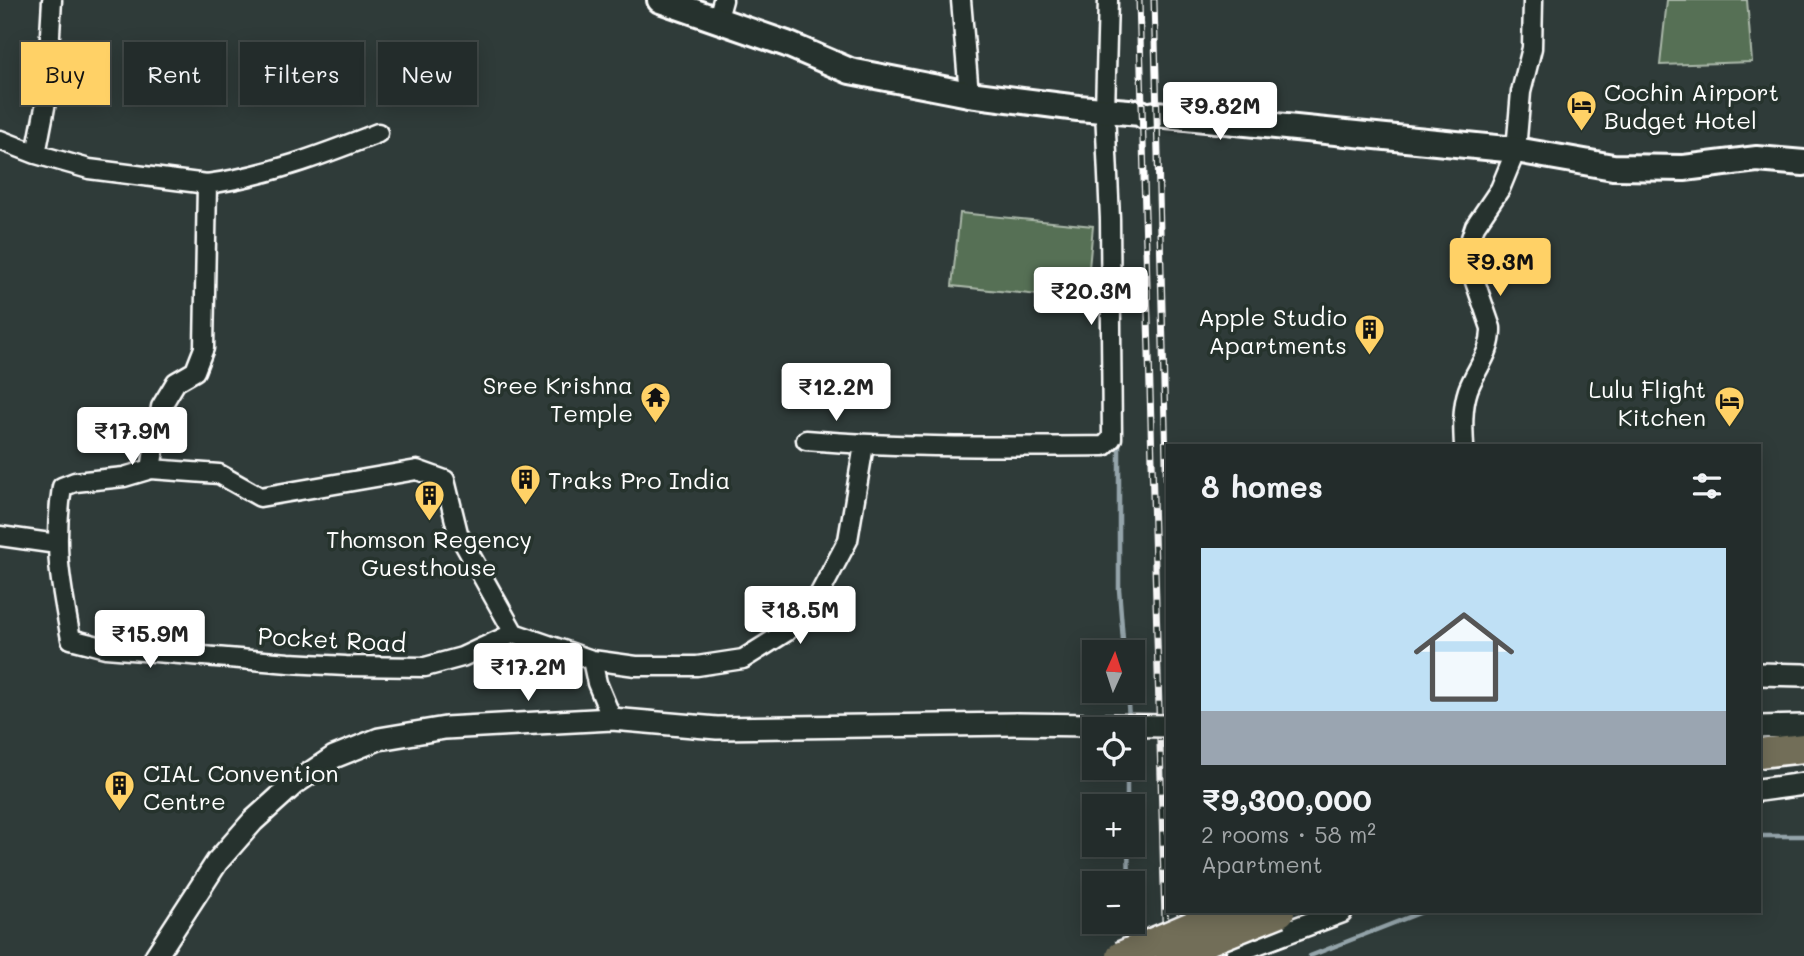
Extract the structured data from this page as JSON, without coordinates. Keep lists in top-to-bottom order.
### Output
{
  "streets": {
    "street": ["Pocket Road"]
  },
  "places": {
    "hotel": ["Cochin Airport Budget Hotel", "Lulu Flight Kitchen"],
    "building": [
      "Apple Studio Apartments",
      "Traks Pro India",
      "Thomson Regency Guesthouse",
      "CIAL Convention Centre"
    ],
    "temple": ["Sree Krishna Temple"]
  },
  "north": "top",
  "page": {
    "chip": [
      "Buy",
      "Rent",
      "Filters",
      "New"
    ],
    "price": [
      "₹9.82M",
      "₹9.3M",
      "₹20.3M",
      "₹12.2M",
      "₹17.9M",
      "₹18.5M",
      "₹15.9M",
      "₹17.2M"
    ],
    "heading": "8 homes",
    "list": [
      {
        "name": "₹9,300,000",
        "note": "2 rooms · 58 m² · Apartment"
      }
    ],
    "map_buttons": ["+", "−"]
  }
}
